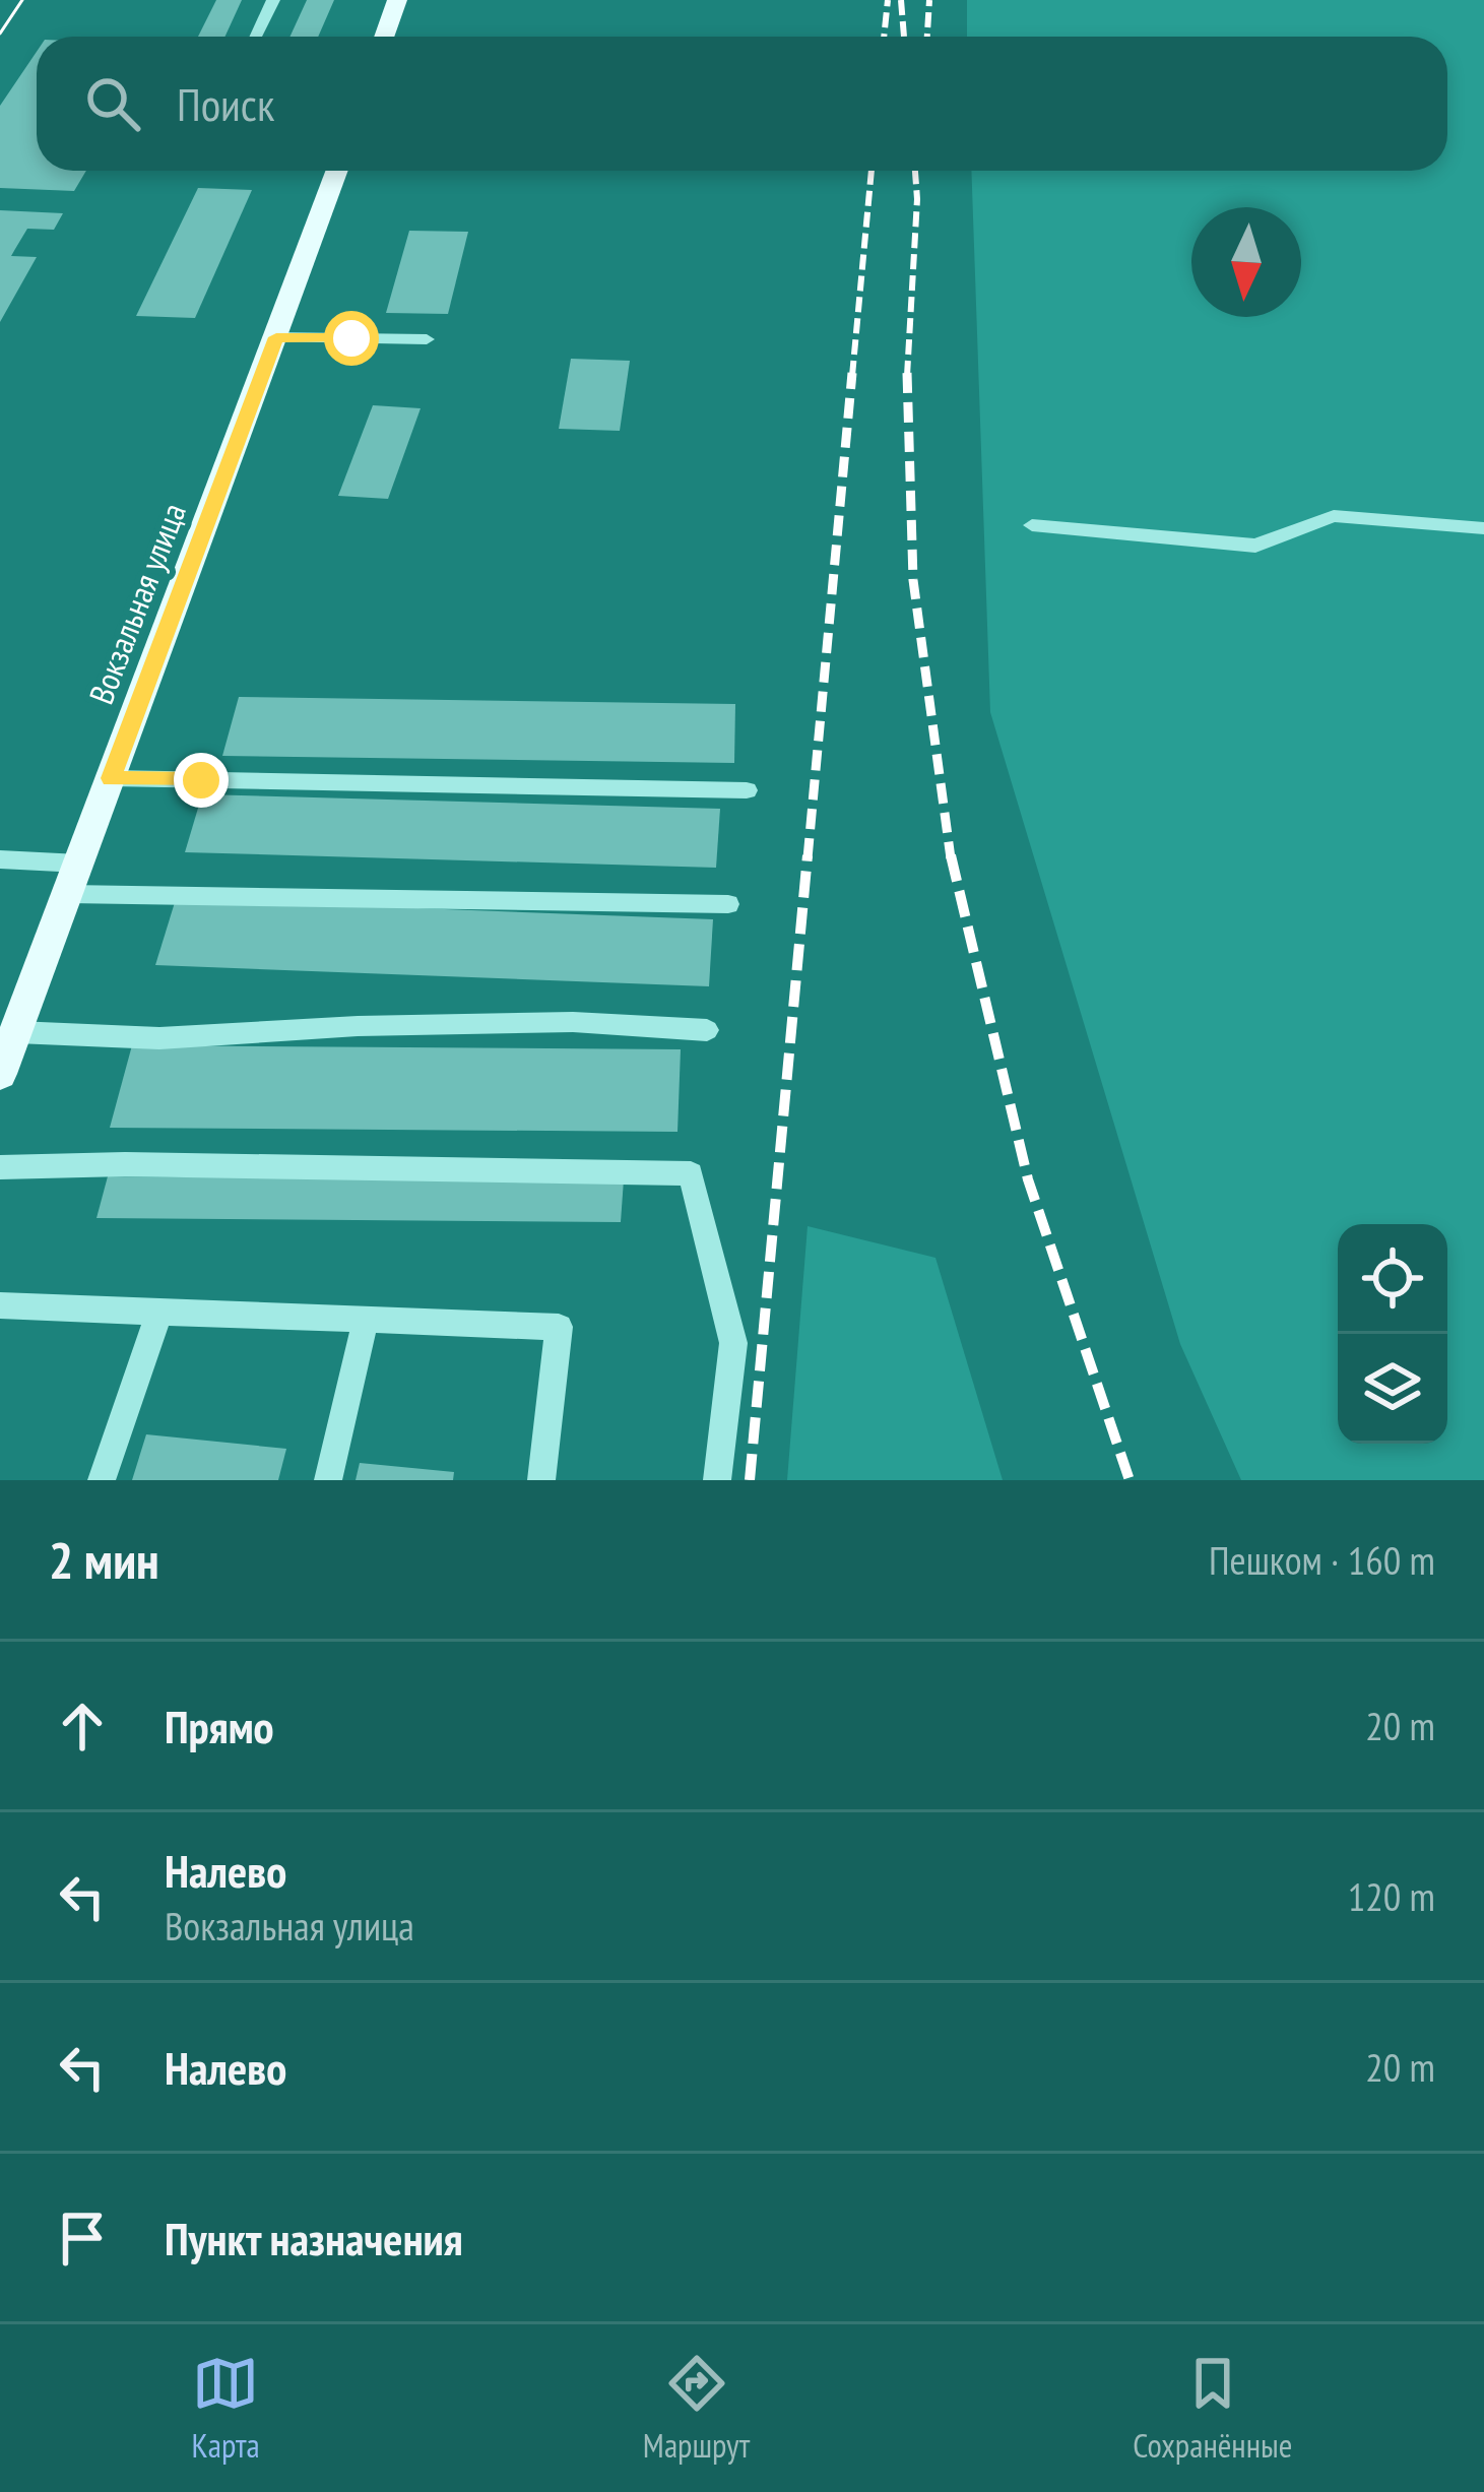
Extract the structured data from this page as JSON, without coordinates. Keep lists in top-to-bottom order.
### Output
{
  "streets": {
    "main road": ["Вокзальная улица"]
  },
  "north": "bottom",
  "page": {
    "search": "Поиск",
    "heading": ["2 мин", "Пешком · 160 m"],
    "list": [
      ["Прямо", "20 m"],
      ["Налево", "Вокзальная улица", "120 m"],
      ["Налево", "20 m"],
      "Пункт назначения"
    ],
    "nav": ["Карта", "Маршрут", "Сохранённые"]
  }
}
